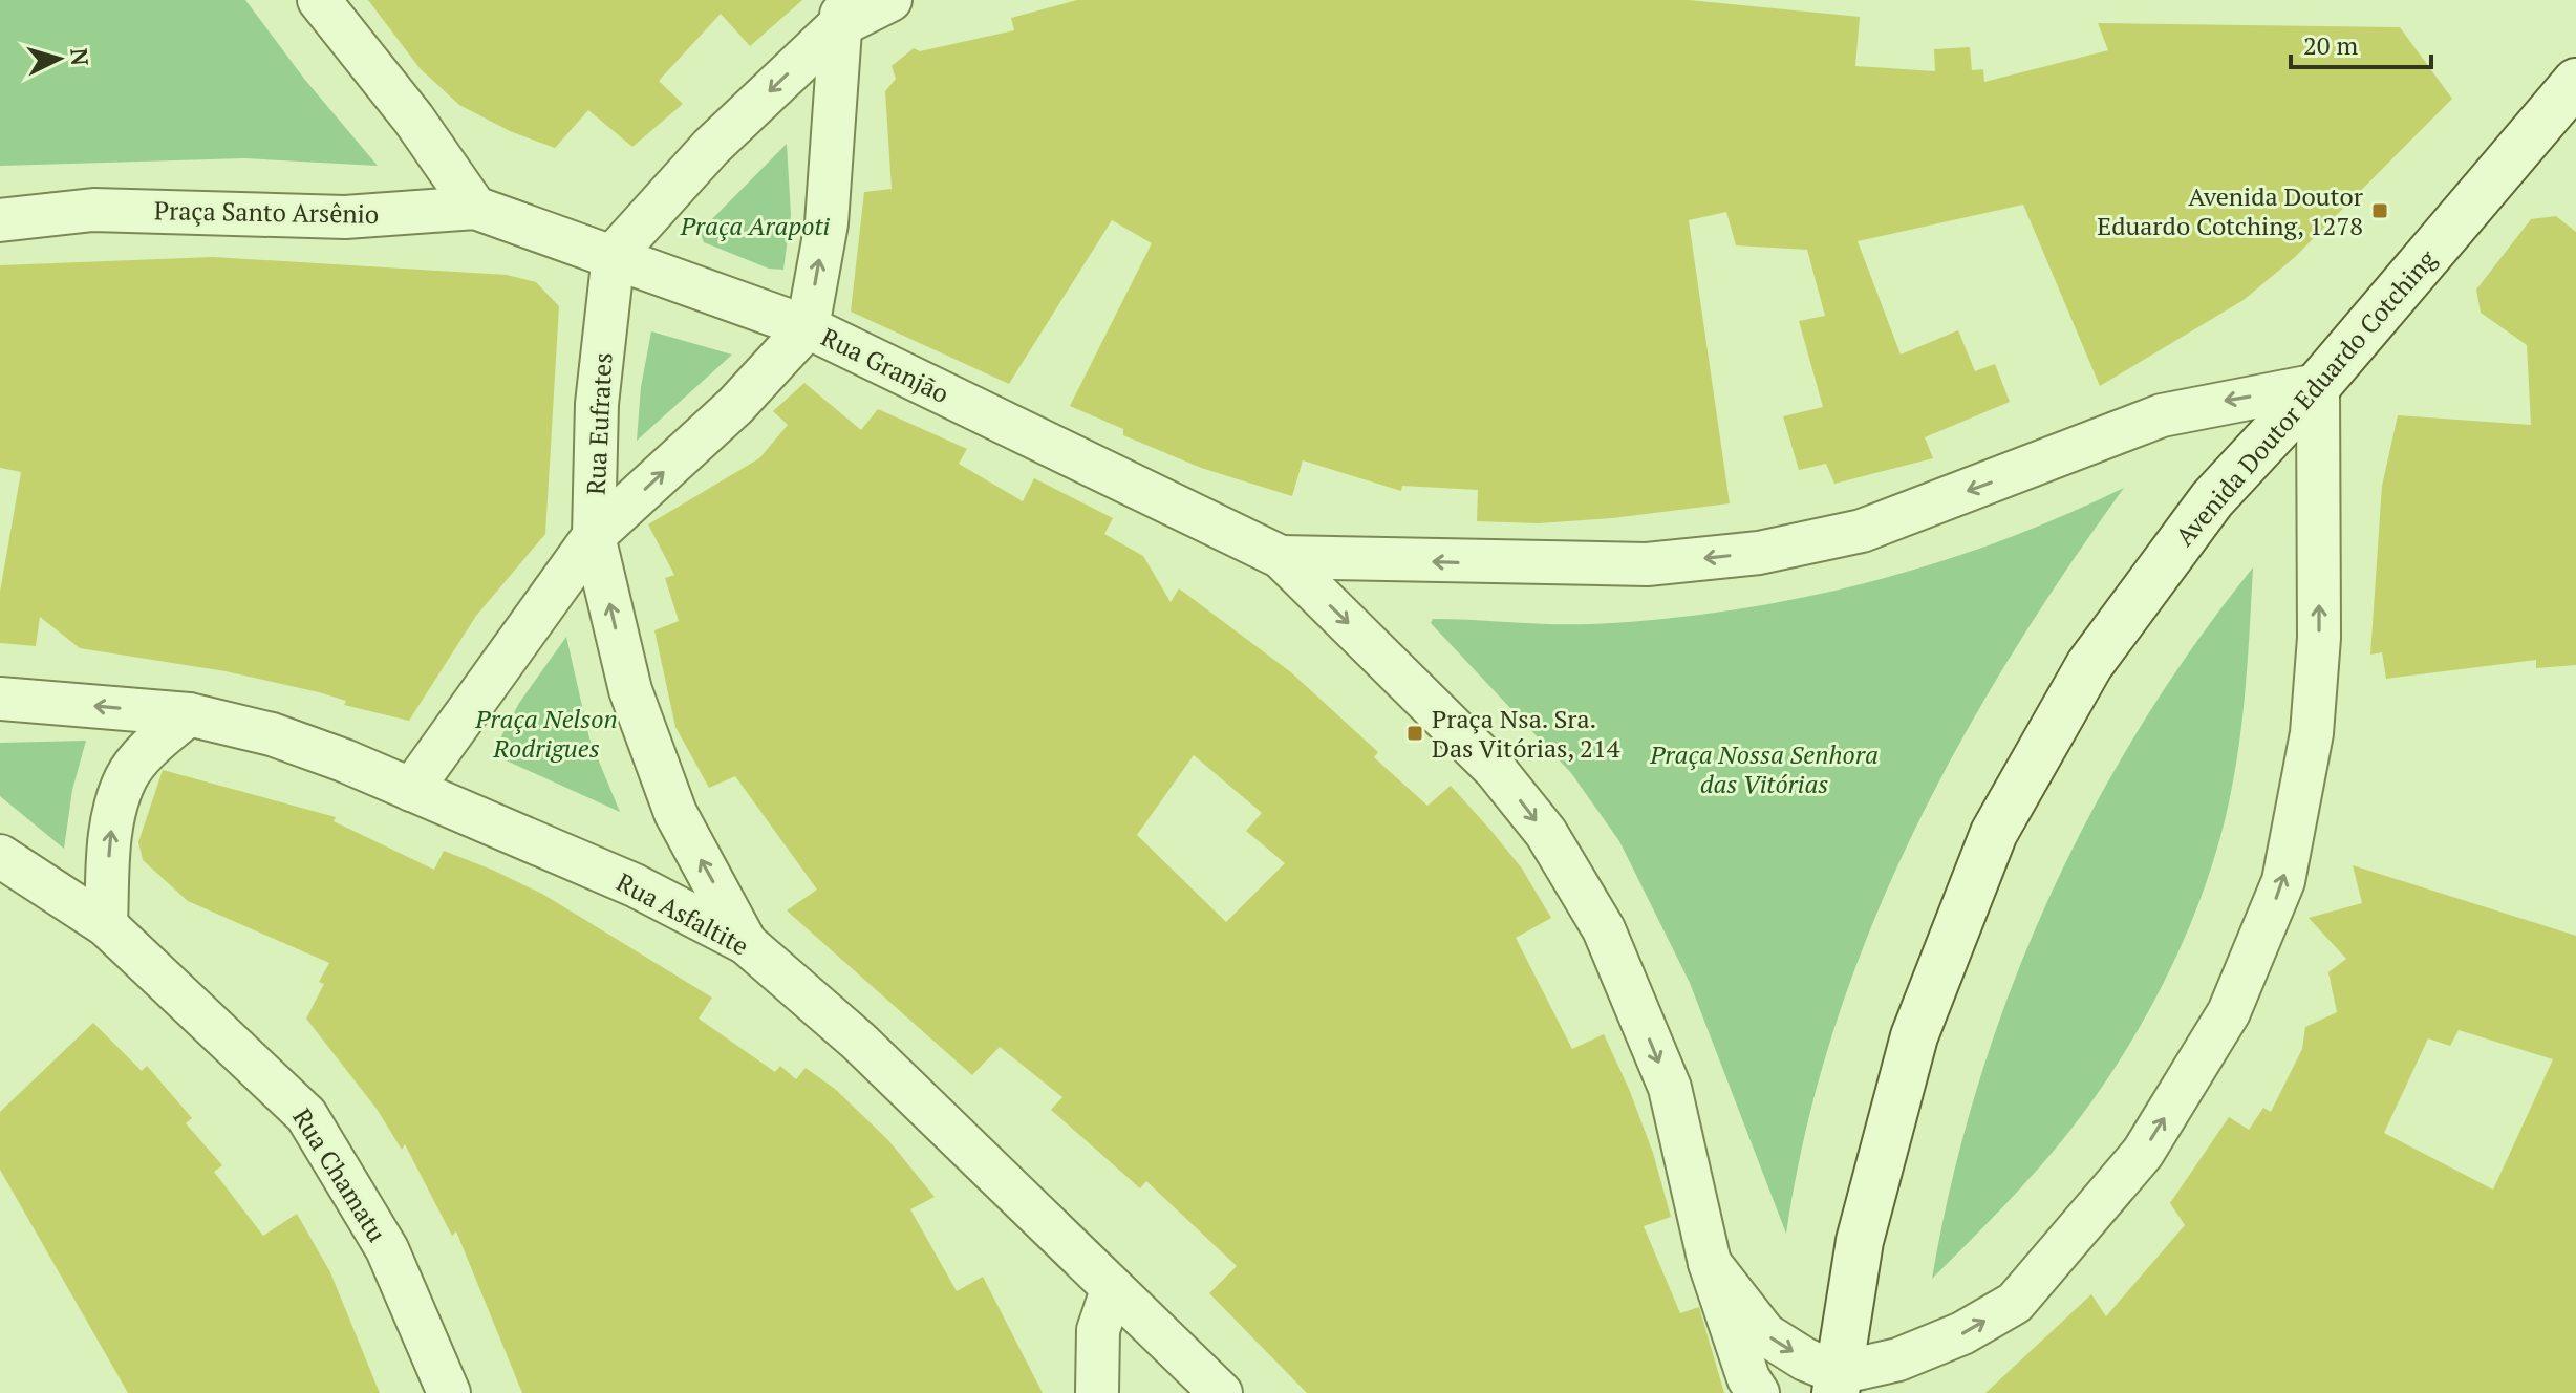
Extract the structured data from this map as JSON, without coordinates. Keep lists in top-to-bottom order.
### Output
{
  "streets": {
    "main road": ["Avenida Doutor Eduardo Cotching"],
    "street": [
      "Praça Santo Arsênio",
      "Rua Granjão",
      "Rua Eufrates",
      "Rua Asfaltite",
      "Rua Chamatu"
    ]
  },
  "crossings": [
    ["Praça Santo Arsênio", "Rua Granjão"],
    ["Rua Granjão", "Rua Eufrates"],
    ["Rua Eufrates", "Rua Asfaltite"]
  ],
  "one_way": ["Rua Eufrates"],
  "parks": ["Praça Arapoti", "Praça Nelson Rodrigues", "Praça Nossa Senhora das Vitórias"],
  "places": {
    "transit": ["Avenida Doutor Eduardo Cotching, 1278", "Praça Nsa. Sra. Das Vitórias, 214"]
  },
  "scale_bar": "20 m",
  "north": "right"
}
